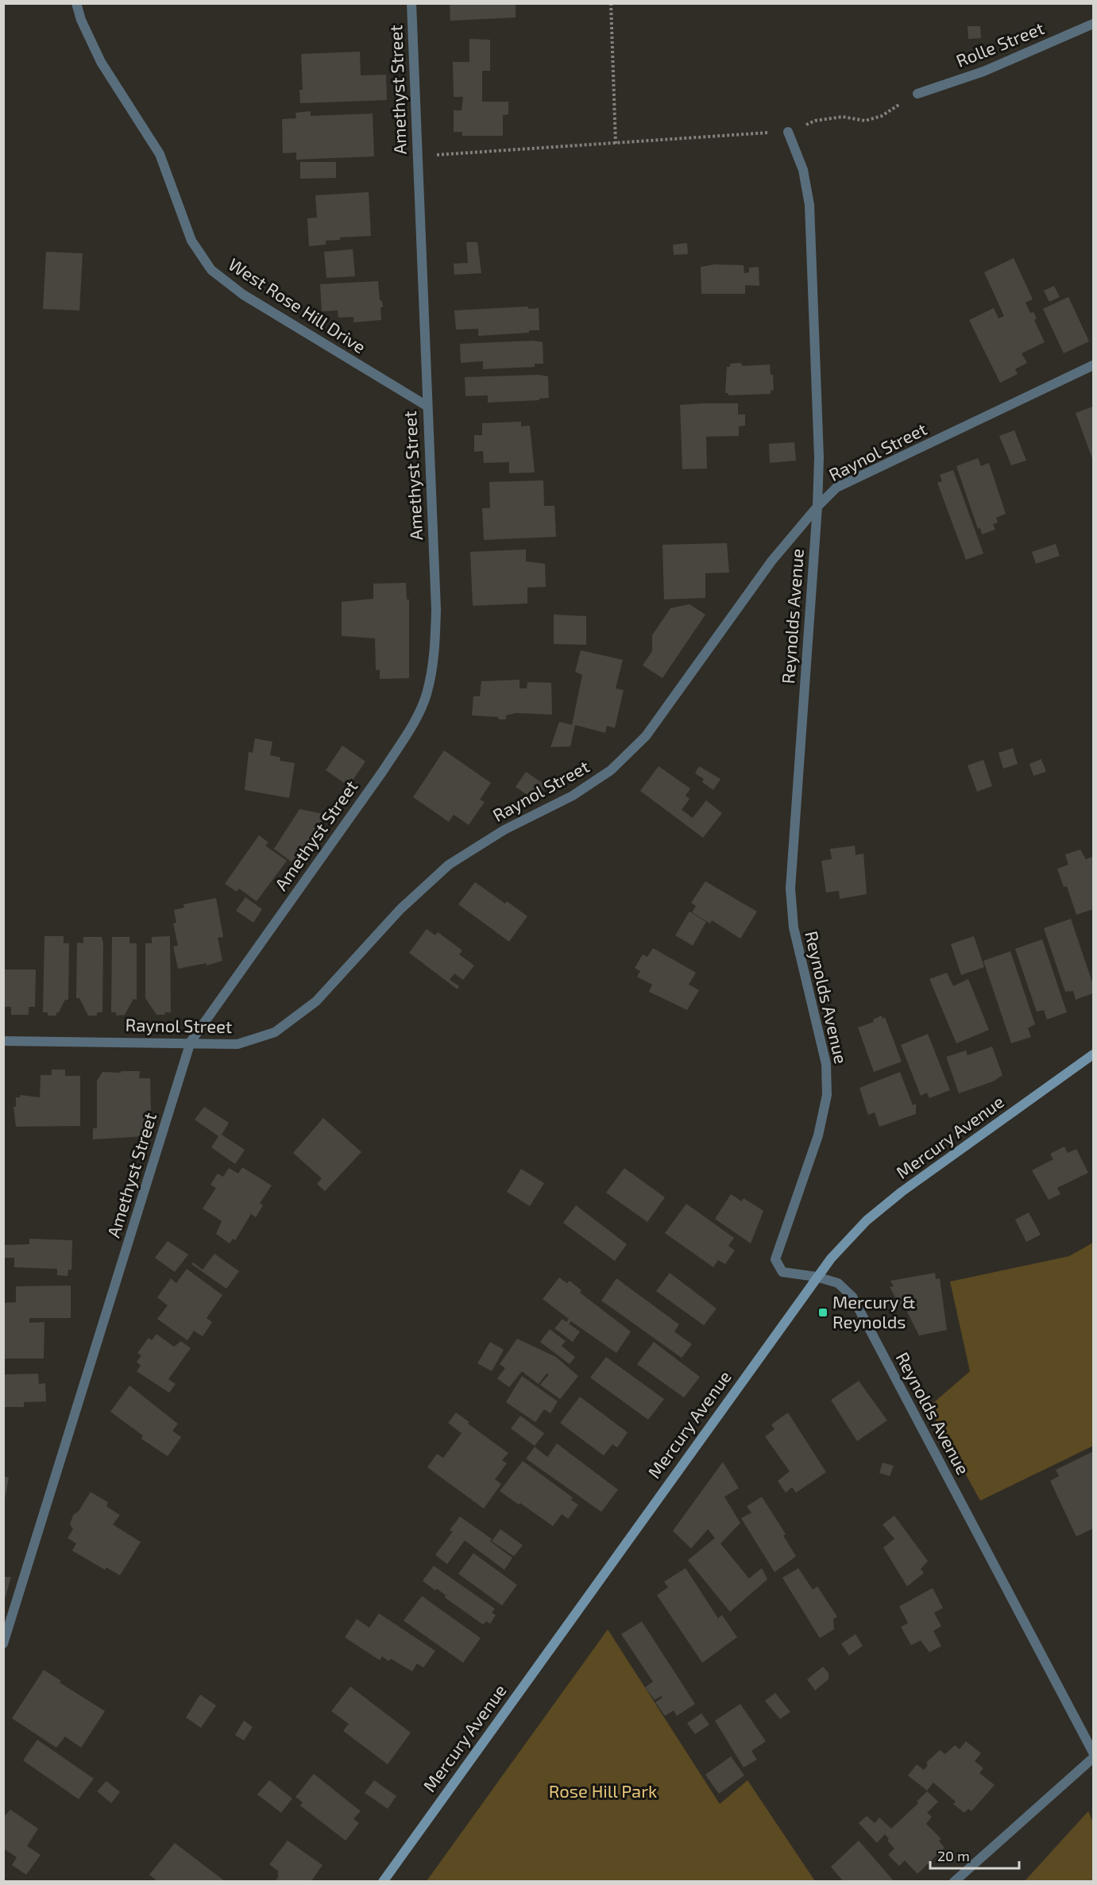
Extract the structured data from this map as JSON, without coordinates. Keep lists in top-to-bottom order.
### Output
{
  "streets": {
    "street": [
      "Rolle Street",
      "Amethyst Street",
      "West Rose Hill Drive",
      "Raynol Street",
      "Reynolds Avenue",
      "Mercury Avenue"
    ]
  },
  "crossings": [
    ["Amethyst Street", "West Rose Hill Drive"],
    ["Amethyst Street", "Raynol Street"],
    ["Raynol Street", "Reynolds Avenue"],
    ["Reynolds Avenue", "Mercury Avenue"]
  ],
  "parks": ["Rose Hill Park"],
  "places": {
    "transit": ["Mercury & Reynolds"]
  },
  "scale_bar": "20 m"
}
